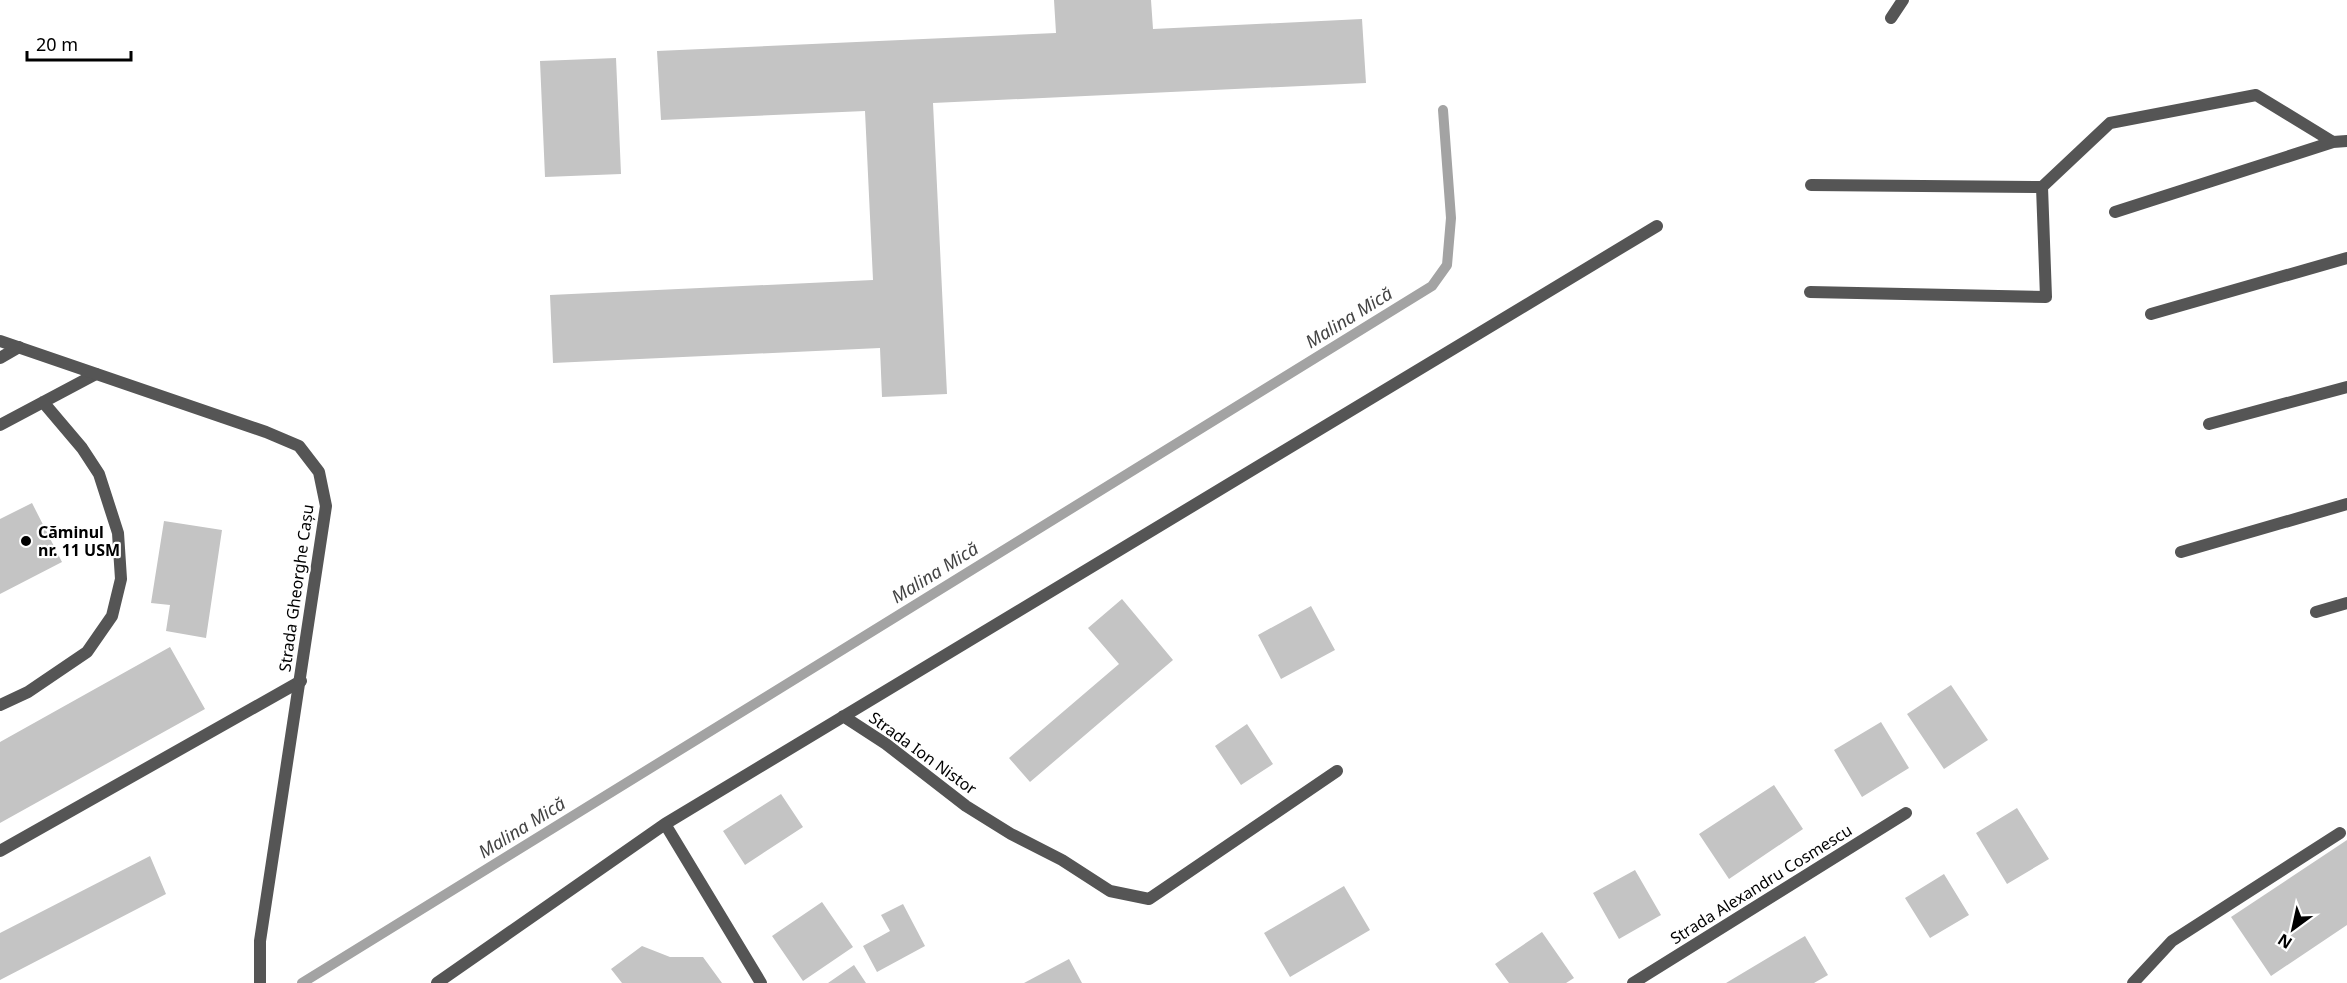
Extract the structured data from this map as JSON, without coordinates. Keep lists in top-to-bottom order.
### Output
{
  "streets": {
    "street": ["Strada Gheorghe Cașu", "Strada Ion Nistor", "Strada Alexandru Cosmescu"]
  },
  "water": ["Malina Mică"],
  "places": ["Căminul nr. 11 USM"],
  "scale_bar": "20 m",
  "north": "bottom left"
}
